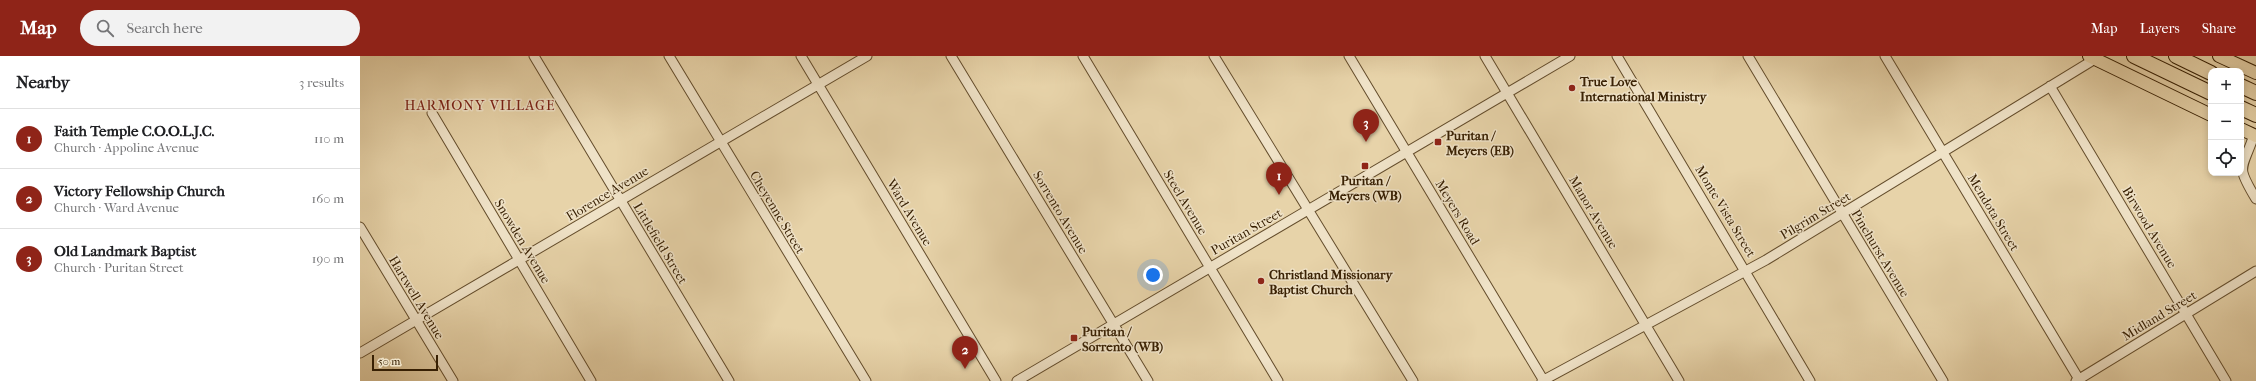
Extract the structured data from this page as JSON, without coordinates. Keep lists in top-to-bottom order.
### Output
{
  "streets": {
    "street": [
      "Florence Avenue",
      "Steel Avenue",
      "Monte Vista Street",
      "Cheyenne Street",
      "Ward Avenue",
      "Sorrento Avenue",
      "Meyers Road",
      "Manor Avenue",
      "Mendota Street",
      "Pilgrim Street",
      "Birwood Avenue",
      "Puritan Street",
      "Snowden Avenue",
      "Littlefield Street",
      "Pinehurst Avenue",
      "Hartwell Avenue",
      "Midland Street"
    ]
  },
  "crossings": [
    ["Florence Avenue", "Cheyenne Street"],
    ["Florence Avenue", "Ward Avenue"],
    ["Florence Avenue", "Snowden Avenue"],
    ["Florence Avenue", "Littlefield Street"],
    ["Florence Avenue", "Hartwell Avenue"],
    ["Steel Avenue", "Puritan Street"],
    ["Monte Vista Street", "Pilgrim Street"],
    ["Sorrento Avenue", "Puritan Street"],
    ["Meyers Road", "Pilgrim Street"],
    ["Meyers Road", "Puritan Street"],
    ["Manor Avenue", "Pilgrim Street"],
    ["Manor Avenue", "Puritan Street"],
    ["Mendota Street", "Pilgrim Street"],
    ["Mendota Street", "Midland Street"],
    ["Pilgrim Street", "Birwood Avenue"],
    ["Pilgrim Street", "Pinehurst Avenue"],
    ["Birwood Avenue", "Midland Street"]
  ],
  "districts": ["HARMONY VILLAGE"],
  "places": {
    "other": ["True Love International Ministry", "Christland Missionary Baptist Church"],
    "transit": ["Puritan / Meyers (EB)", "Puritan / Meyers (WB)", "Puritan / Sorrento (WB)"]
  },
  "scale_bar": "50 m",
  "page": {
    "header": "Map",
    "search": "Search here",
    "nav": ["Map", "Layers", "Share"],
    "heading": ["Nearby", "3 results"],
    "map_buttons": ["+", "−"],
    "list": [
      {
        "mark": "1",
        "name": "Faith Temple C.O.O.L.J.C.",
        "note": "Church · Appoline Avenue",
        "value": "110 m"
      },
      {
        "mark": "2",
        "name": "Victory Fellowship Church",
        "note": "Church · Ward Avenue",
        "value": "160 m"
      },
      {
        "mark": "3",
        "name": "Old Landmark Baptist",
        "note": "Church · Puritan Street",
        "value": "190 m"
      }
    ],
    "pins": ["3", "1", "2"],
    "scale": "50 m"
  }
}
